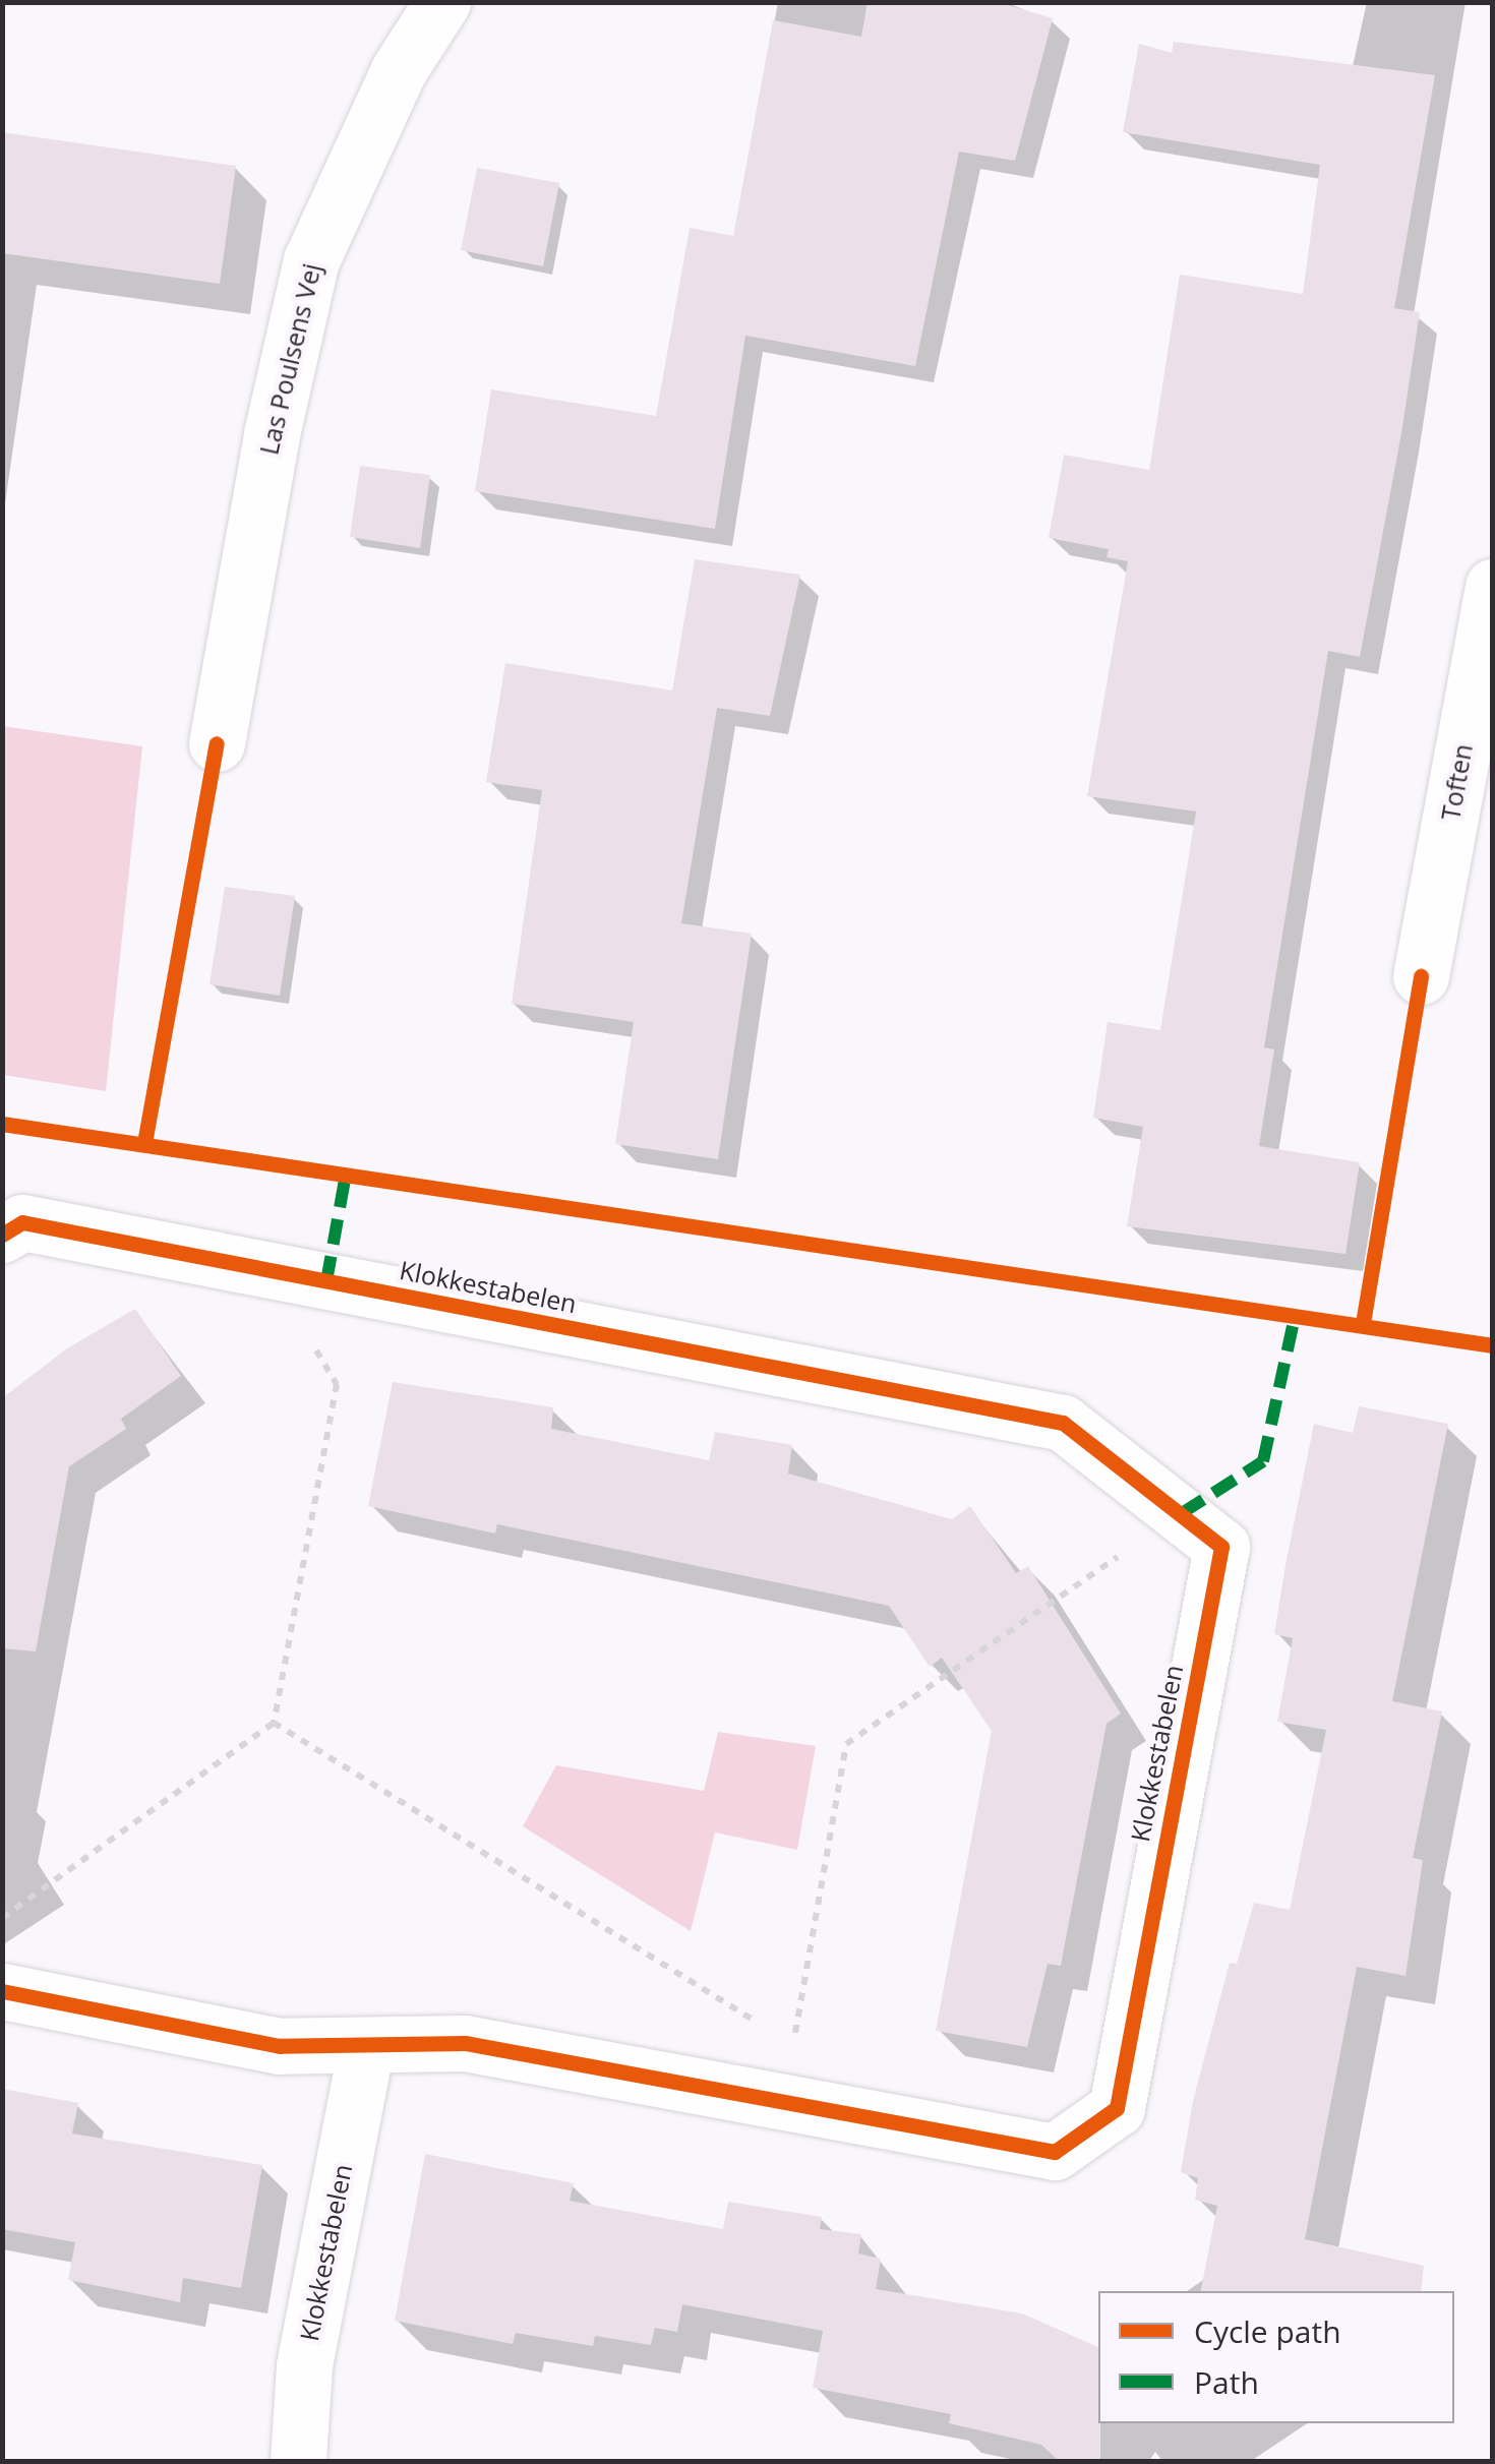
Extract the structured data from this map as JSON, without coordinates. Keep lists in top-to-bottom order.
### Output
{
  "streets": {
    "street": ["Las Poulsens Vej", "Toften", "Klokkestabelen"]
  },
  "legend": ["Cycle path", "Path"]
}
